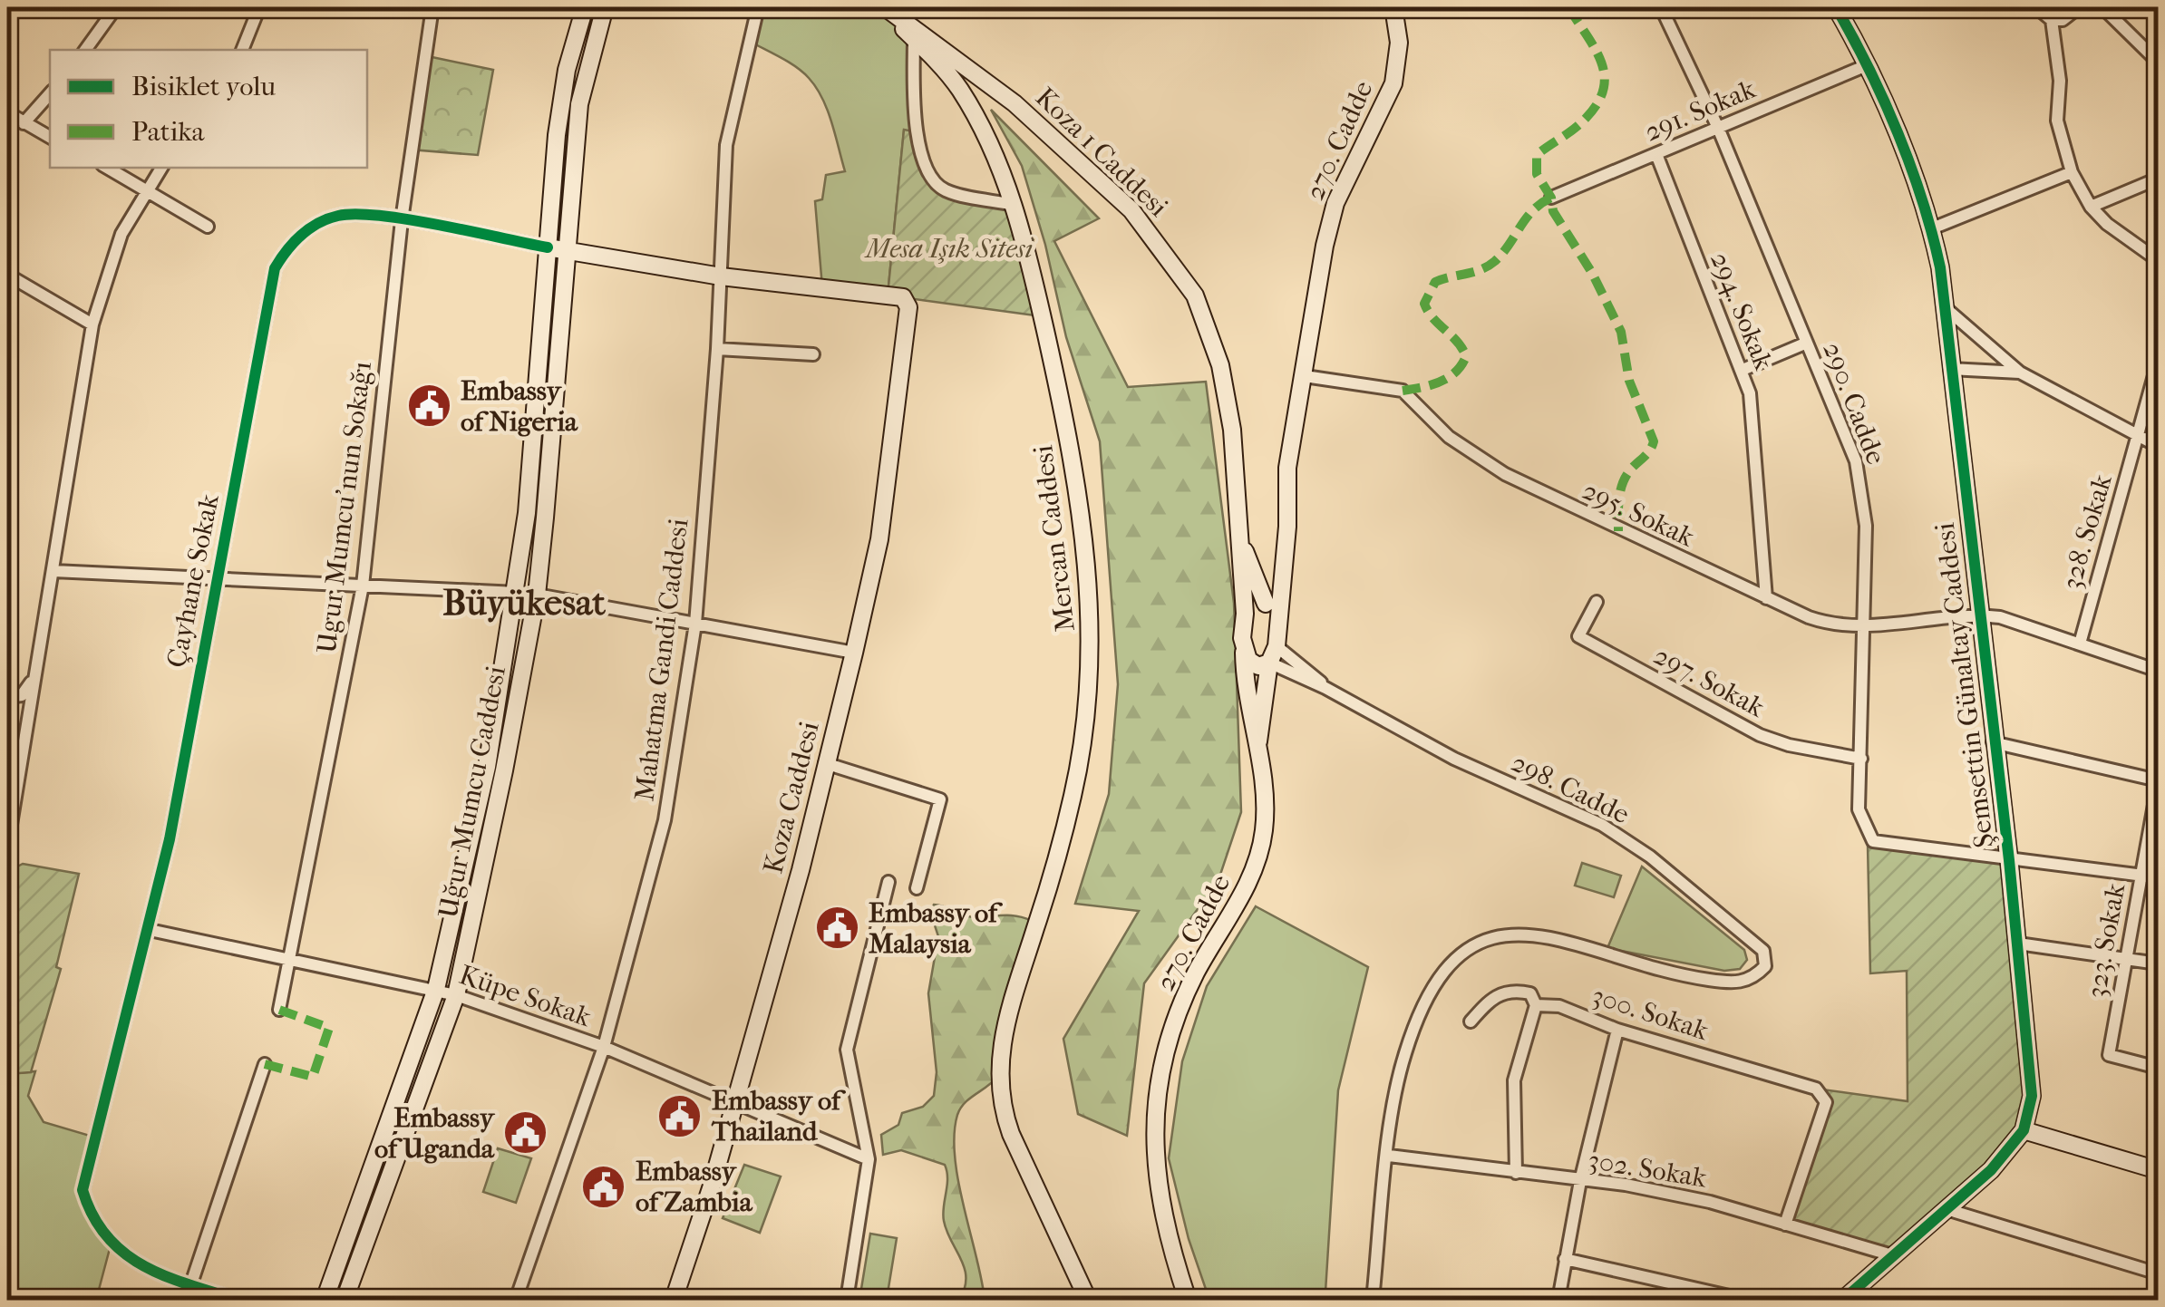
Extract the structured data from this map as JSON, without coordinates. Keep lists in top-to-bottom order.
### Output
{
  "streets": {
    "street": [
      "291. Sokak",
      "270. Cadde",
      "Koza 1 Caddesi",
      "294. Sokak",
      "290. Cadde",
      "Ugur Mumcu'nun Sokağı",
      "295. Sokak",
      "328. Sokak",
      "Mercan Caddesi",
      "Çayhane Sokak",
      "Mahatma Gandi Caddesi",
      "297. Sokak",
      "Şemsettin Günaltay Caddesi",
      "298. Cadde",
      "Uğur Mumcu Caddesi",
      "Koza Caddesi",
      "323. Sokak",
      "Küpe Sokak",
      "300. Sokak",
      "302. Sokak"
    ]
  },
  "crossings": [
    ["291. Sokak", "294. Sokak"],
    ["291. Sokak", "290. Cadde"],
    ["291. Sokak", "Şemsettin Günaltay Caddesi"],
    ["270. Cadde", "Koza 1 Caddesi"],
    ["270. Cadde", "295. Sokak"],
    ["270. Cadde", "298. Cadde"],
    ["Koza 1 Caddesi", "Mercan Caddesi"],
    ["294. Sokak", "295. Sokak"],
    ["290. Cadde", "295. Sokak"],
    ["290. Cadde", "297. Sokak"],
    ["290. Cadde", "Şemsettin Günaltay Caddesi"],
    ["Ugur Mumcu'nun Sokağı", "Çayhane Sokak"],
    ["Ugur Mumcu'nun Sokağı", "Küpe Sokak"],
    ["295. Sokak", "328. Sokak"],
    ["295. Sokak", "Şemsettin Günaltay Caddesi"],
    ["Çayhane Sokak", "Mahatma Gandi Caddesi"],
    ["Çayhane Sokak", "Uğur Mumcu Caddesi"],
    ["Çayhane Sokak", "Koza Caddesi"],
    ["Çayhane Sokak", "Küpe Sokak"],
    ["Mahatma Gandi Caddesi", "Küpe Sokak"],
    ["Şemsettin Günaltay Caddesi", "302. Sokak"],
    ["298. Cadde", "302. Sokak"],
    ["Uğur Mumcu Caddesi", "Küpe Sokak"],
    ["Koza Caddesi", "Küpe Sokak"],
    ["300. Sokak", "302. Sokak"]
  ],
  "districts": ["Büyükesat"],
  "parks": ["Mesa Işık Sitesi"],
  "places": {
    "public building": [
      "Embassy of Nigeria",
      "Embassy of Malaysia",
      "Embassy of Thailand",
      "Embassy of Uganda",
      "Embassy of Zambia"
    ]
  },
  "legend": ["Bisiklet yolu", "Patika"]
}
